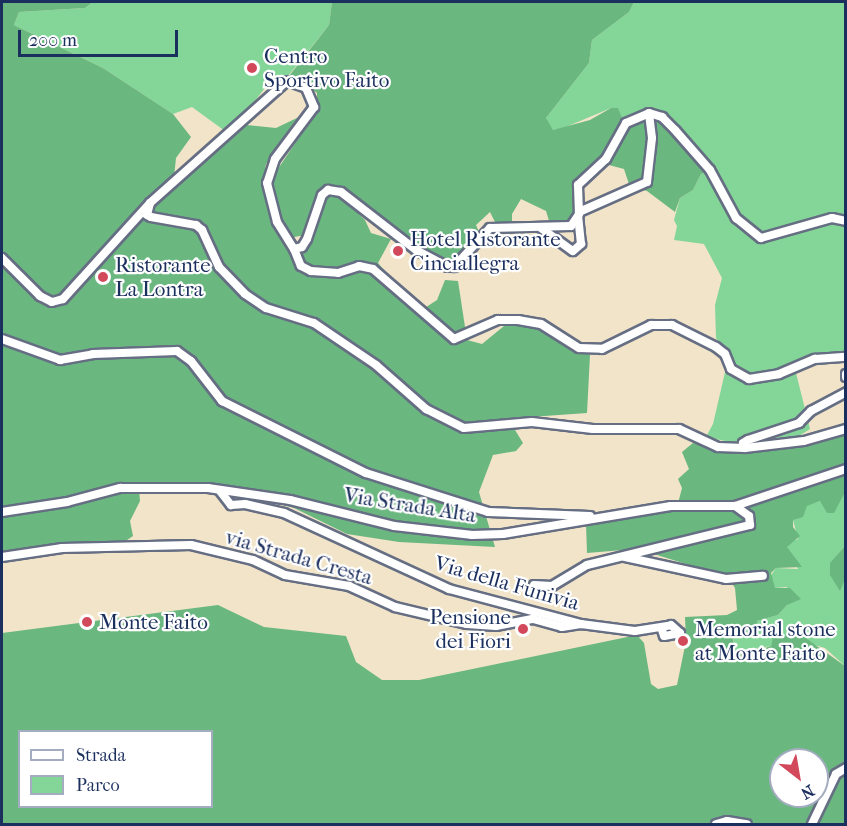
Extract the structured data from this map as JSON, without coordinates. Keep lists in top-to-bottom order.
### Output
{
  "streets": {
    "street": ["Via Strada Alta", "via Strada Cresta", "Via della Funivia"]
  },
  "crossings": [
    ["Via Strada Alta", "Via della Funivia"],
    ["via Strada Cresta", "Via della Funivia"]
  ],
  "places": [
    "Centro Sportivo Faito",
    "Hotel Ristorante Cinciallegra",
    "Ristorante La Lontra",
    "Monte Faito",
    "Pensione dei Fiori",
    "Memorial stone at Monte Faito"
  ],
  "legend": ["Strada", "Parco"],
  "scale_bar": "200 m",
  "north": "bottom right"
}
